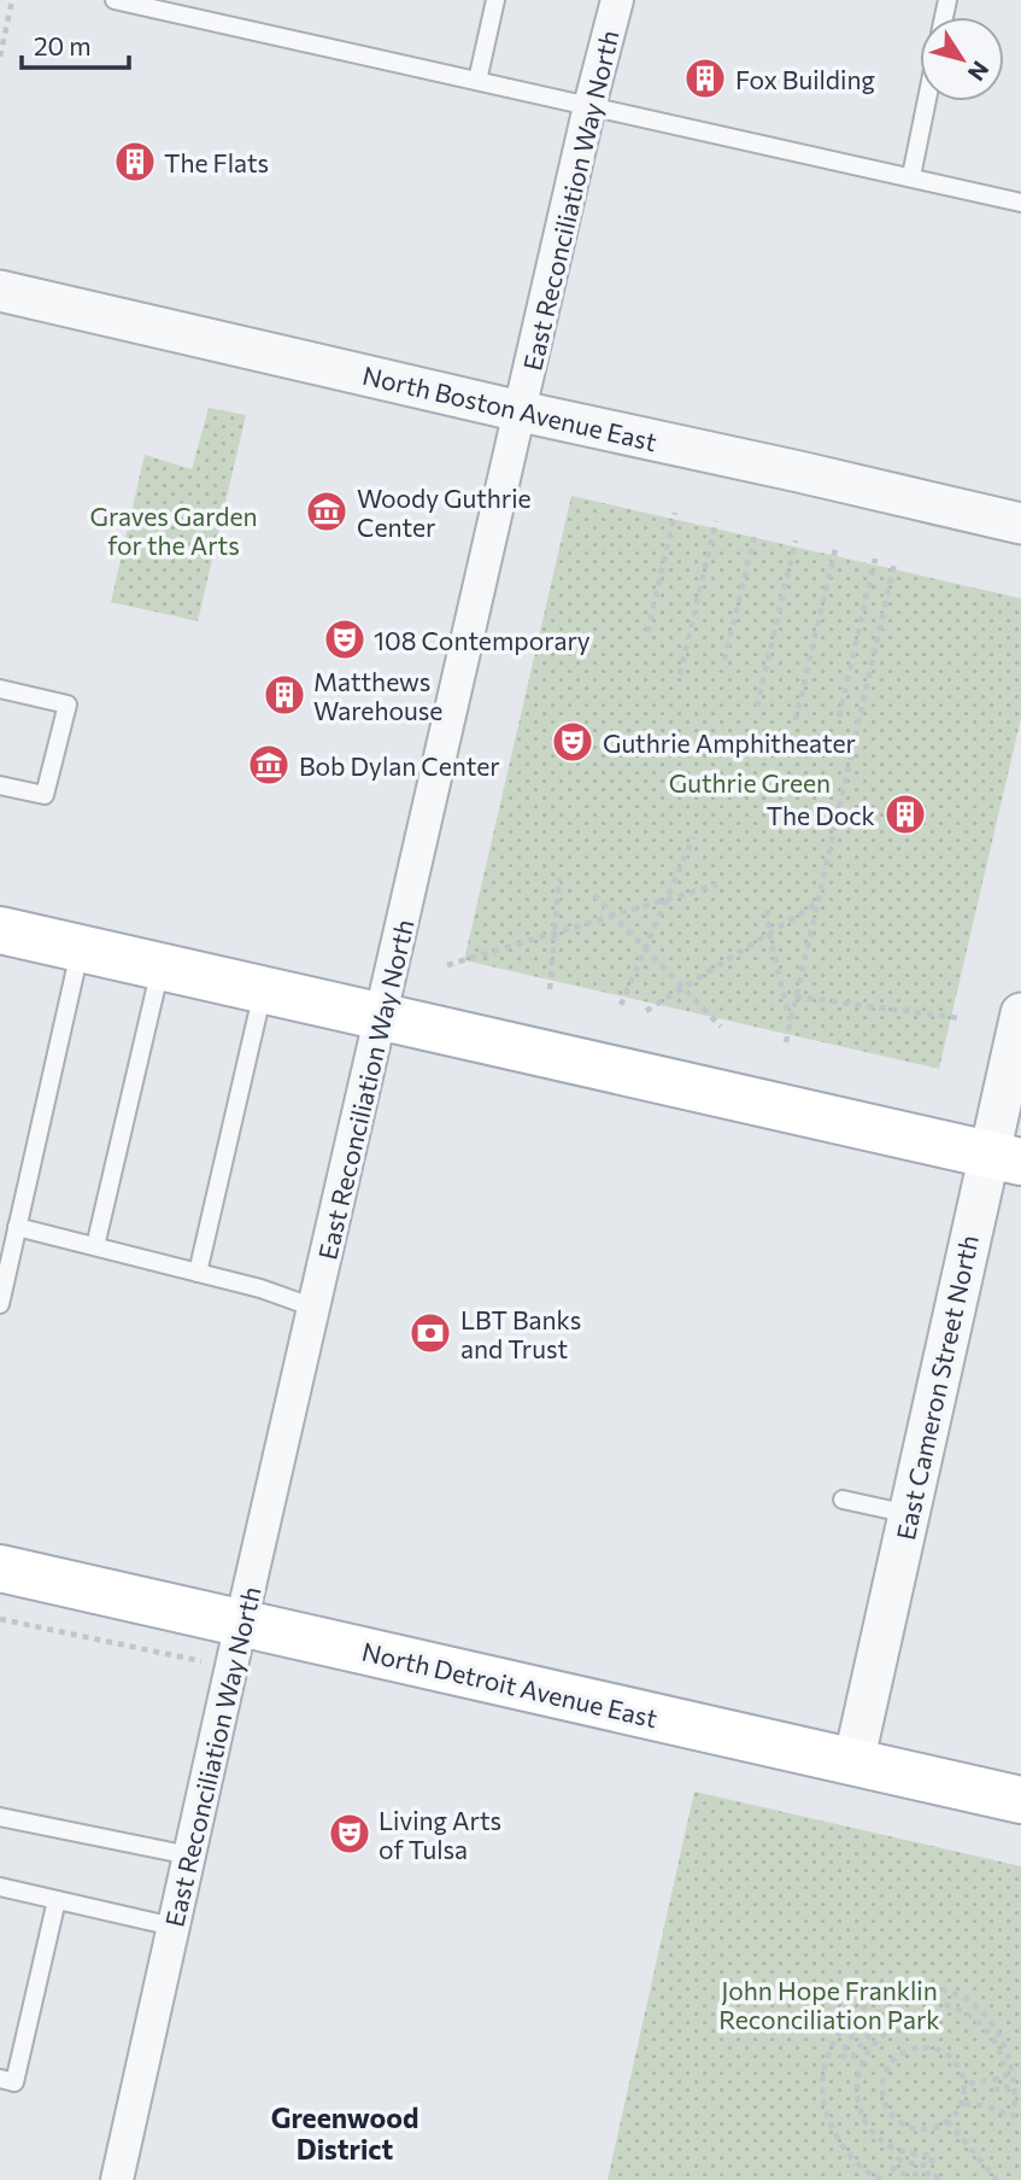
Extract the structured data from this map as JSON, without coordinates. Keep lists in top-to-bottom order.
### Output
{
  "streets": {
    "main road": ["North Detroit Avenue East"],
    "street": ["East Reconciliation Way North", "North Boston Avenue East", "East Cameron Street North"]
  },
  "crossings": [
    ["East Reconciliation Way North", "North Boston Avenue East"],
    ["East Reconciliation Way North", "North Detroit Avenue East"],
    ["East Cameron Street North", "North Detroit Avenue East"]
  ],
  "districts": ["Greenwood District"],
  "parks": ["Graves Garden for the Arts", "Guthrie Green", "John Hope Franklin Reconciliation Park"],
  "places": {
    "building": [
      "Fox Building",
      "The Flats",
      "Matthews Warehouse",
      "The Dock"
    ],
    "museum": ["Woody Guthrie Center", "Bob Dylan Center"],
    "theatre": ["108 Contemporary", "Guthrie Amphitheater", "Living Arts of Tulsa"],
    "bank": ["LBT Banks and Trust"]
  },
  "scale_bar": "20 m",
  "north": "bottom right"
}
